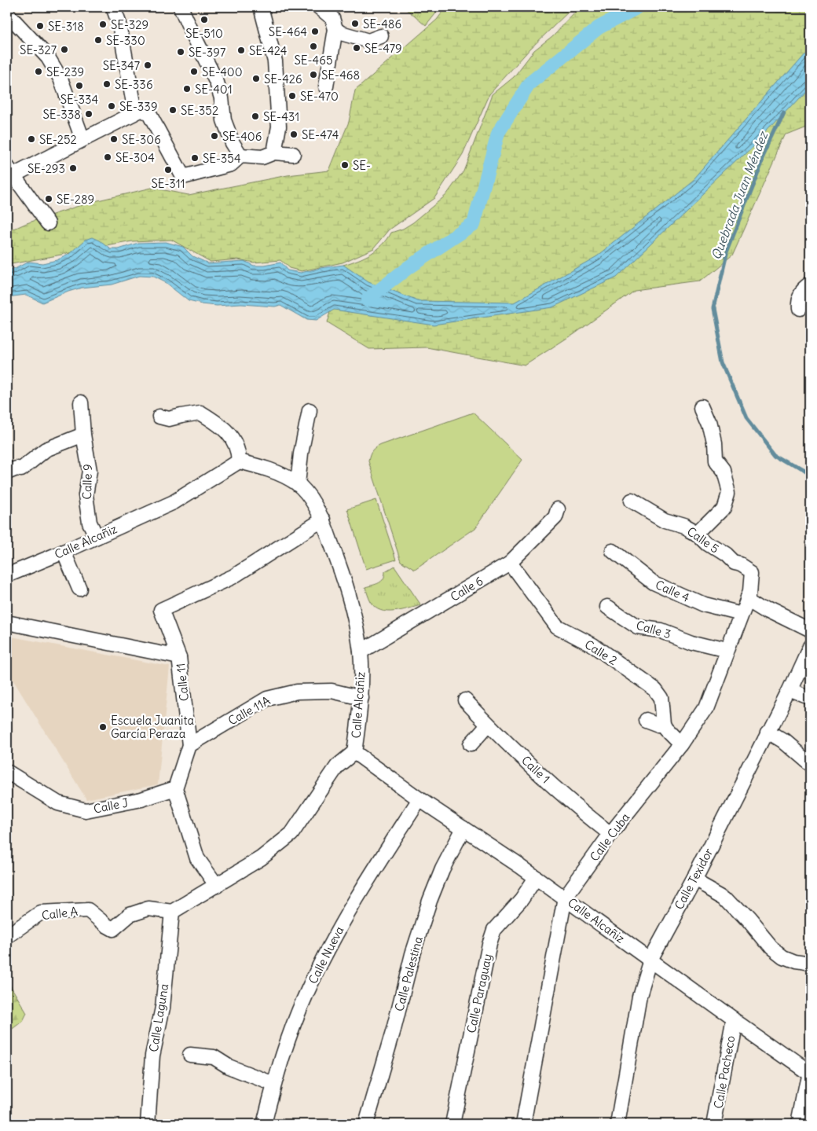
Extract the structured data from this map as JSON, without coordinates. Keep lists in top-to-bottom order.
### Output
{
  "streets": {
    "street": [
      "Calle 9",
      "Calle 5",
      "Calle Alcañiz",
      "Calle 6",
      "Calle 4",
      "Calle 3",
      "Calle 2",
      "Calle 11",
      "Calle 11A",
      "Calle 1",
      "Calle J",
      "Calle Cuba",
      "Calle Texidor",
      "Calle A",
      "Calle Nueva",
      "Calle Palestina",
      "Calle Paraguay",
      "Calle Laguna",
      "Calle Pacheco"
    ]
  },
  "crossings": [
    ["Calle 9", "Calle Alcañiz"],
    ["Calle 5", "Calle Cuba"],
    ["Calle Alcañiz", "Calle 6"],
    ["Calle Alcañiz", "Calle 11"],
    ["Calle Alcañiz", "Calle 11A"],
    ["Calle Alcañiz", "Calle Cuba"],
    ["Calle Alcañiz", "Calle Texidor"],
    ["Calle Alcañiz", "Calle Nueva"],
    ["Calle Alcañiz", "Calle Palestina"],
    ["Calle Alcañiz", "Calle Paraguay"],
    ["Calle Alcañiz", "Calle Pacheco"],
    ["Calle 6", "Calle 2"],
    ["Calle 4", "Calle Cuba"],
    ["Calle 3", "Calle Cuba"],
    ["Calle 11", "Calle 11A"],
    ["Calle 11", "Calle J"],
    ["Calle 1", "Calle Cuba"],
    ["Calle A", "Calle Laguna"]
  ],
  "water": ["Quebrada Juan Méndez"],
  "places": [
    "SE-510",
    "SE-486",
    "SE-329",
    "SE-318",
    "SE-464",
    "SE-330",
    "SE-465",
    "SE-479",
    "SE-327",
    "SE-424",
    "SE-397",
    "SE-347",
    "SE-239",
    "SE-400",
    "SE-468",
    "SE-426",
    "SE-336",
    "SE-334",
    "SE-401",
    "SE-470",
    "SE-339",
    "SE-352",
    "SE-338",
    "SE-431",
    "SE-474",
    "SE-406",
    "SE-252",
    "SE-306",
    "SE-304",
    "SE-354",
    "SE-",
    "SE-293",
    "SE-311",
    "SE-289",
    "Escuela Juanita García Peraza"
  ]
}
